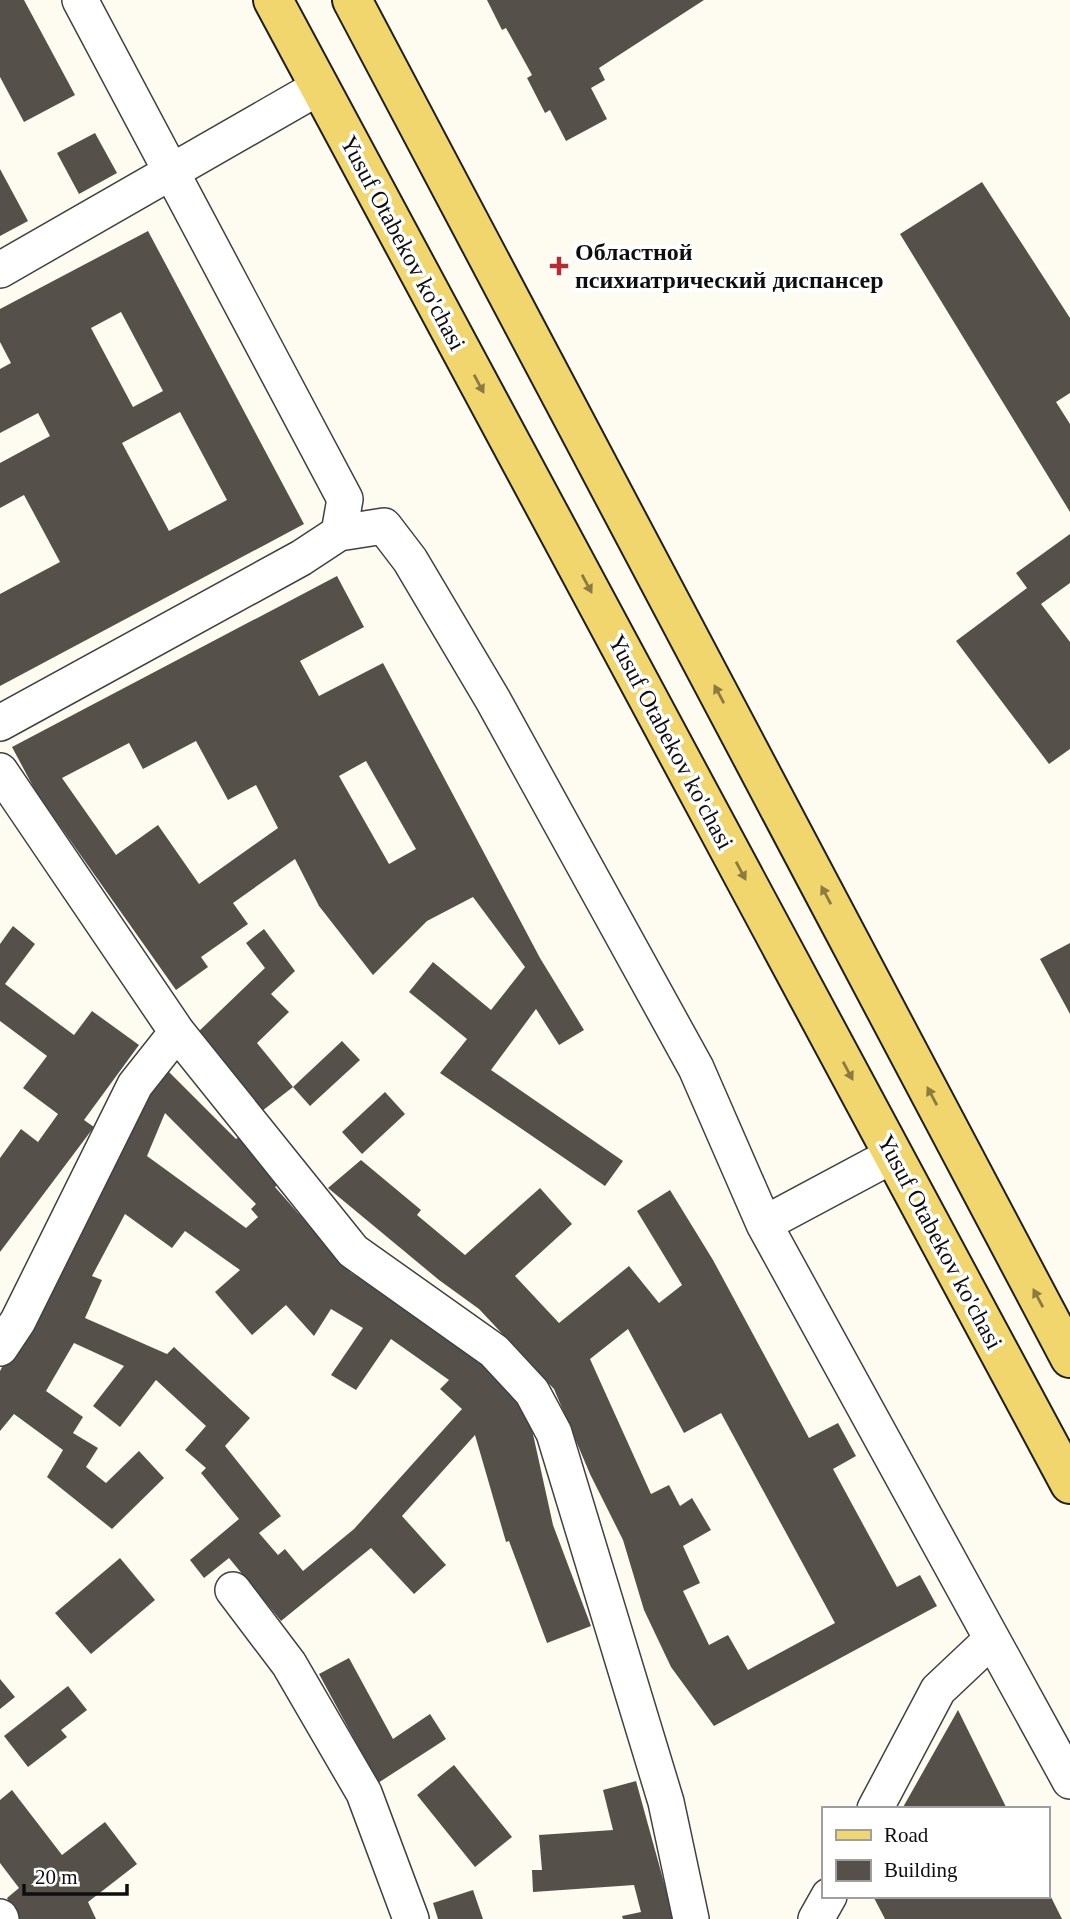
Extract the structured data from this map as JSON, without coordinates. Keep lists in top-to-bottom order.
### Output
{
  "streets": {
    "main road": ["Yusuf Otabekov ko'chasi"]
  },
  "places": {
    "health": ["Областной психиатрический диспансер"]
  },
  "legend": ["Road", "Building"],
  "scale_bar": "20 m"
}
